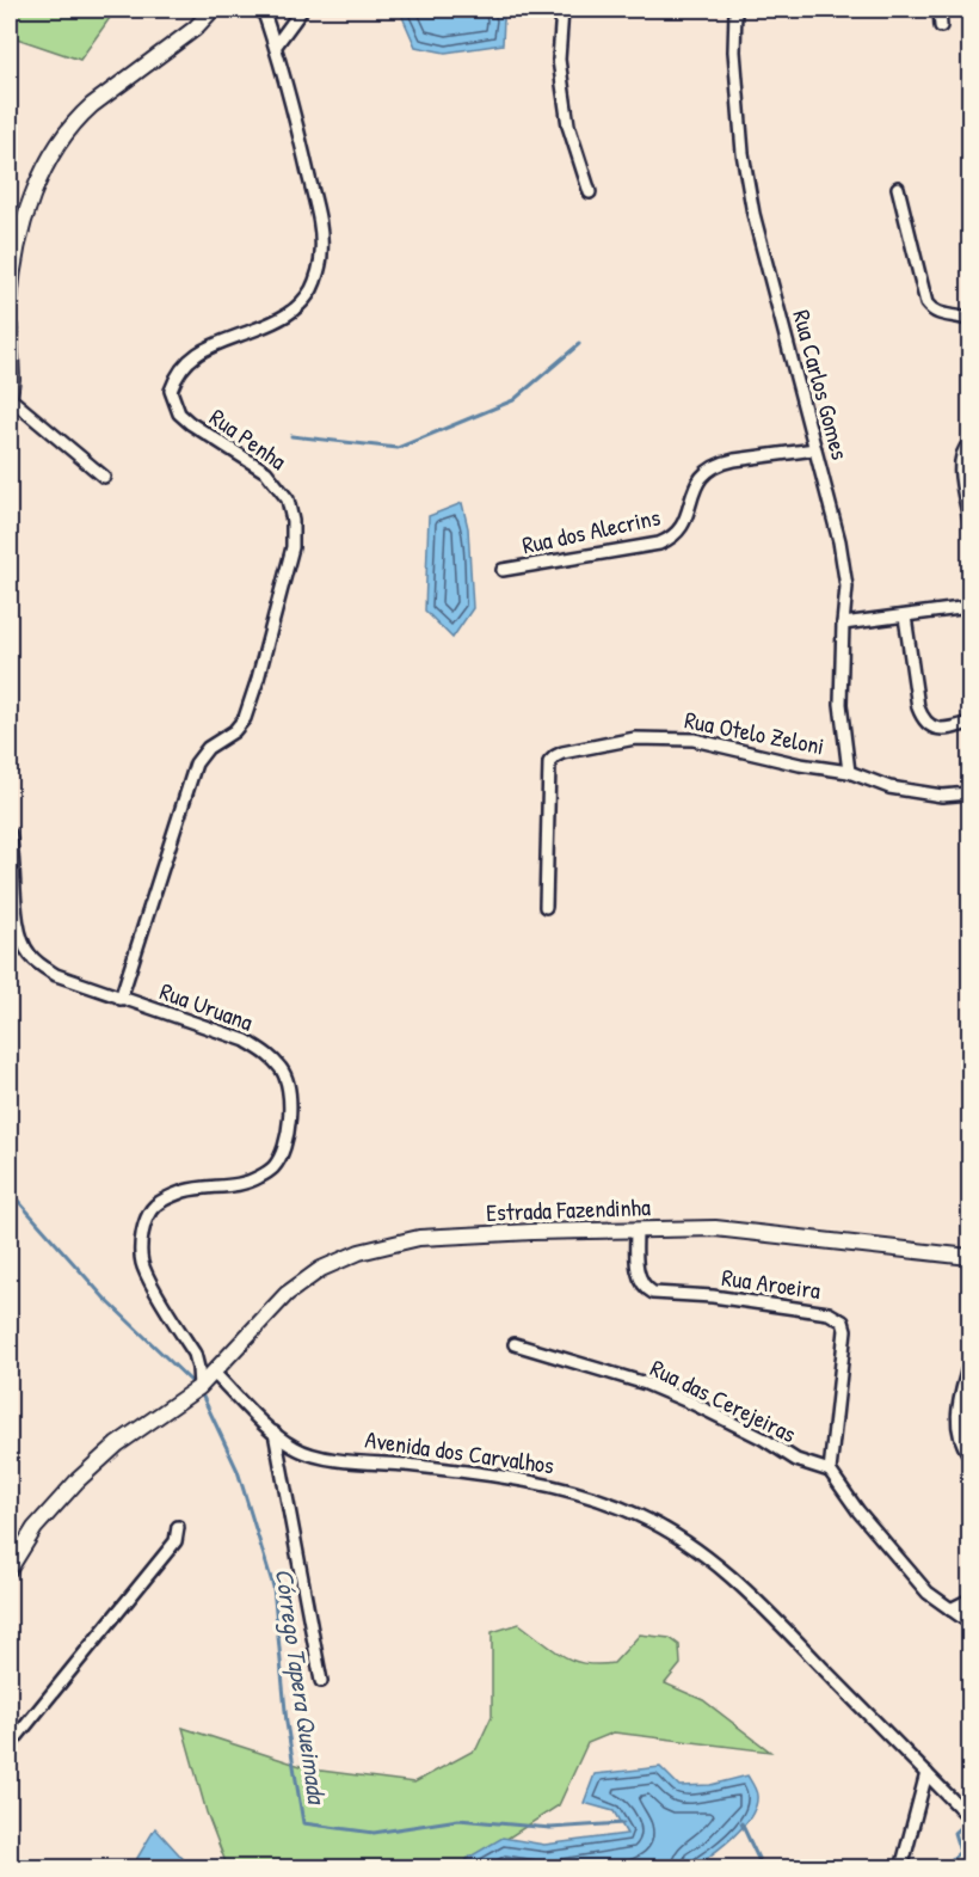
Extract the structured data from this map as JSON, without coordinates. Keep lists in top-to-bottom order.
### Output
{
  "streets": {
    "street": [
      "Rua Carlos Gomes",
      "Rua Penha",
      "Rua dos Alecrins",
      "Rua Otelo Zeloni",
      "Rua Uruana",
      "Estrada Fazendinha",
      "Rua Aroeira",
      "Rua das Cerejeiras",
      "Avenida dos Carvalhos"
    ]
  },
  "crossings": [
    ["Rua Carlos Gomes", "Rua dos Alecrins"],
    ["Rua Carlos Gomes", "Rua Otelo Zeloni"],
    ["Rua Penha", "Rua Uruana"],
    ["Estrada Fazendinha", "Rua Aroeira"],
    ["Estrada Fazendinha", "Avenida dos Carvalhos"],
    ["Rua Aroeira", "Rua das Cerejeiras"]
  ],
  "water": ["Córrego Tapera Queimada"]
}
